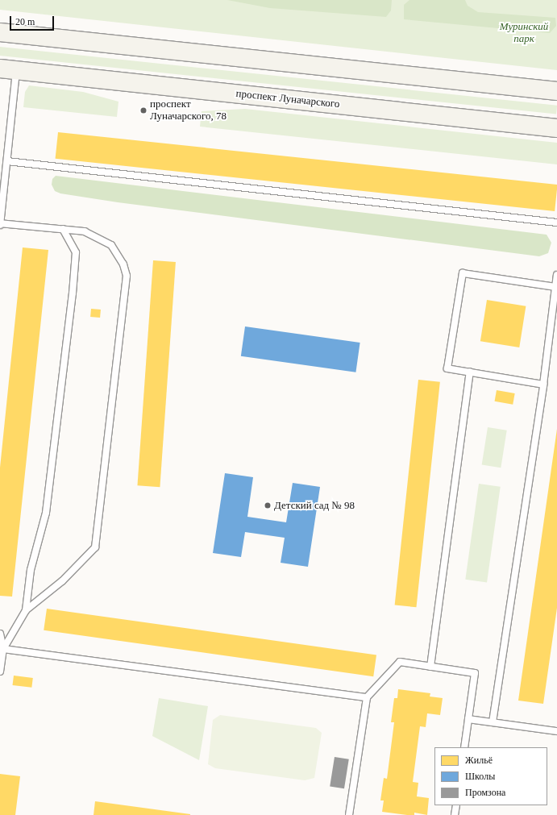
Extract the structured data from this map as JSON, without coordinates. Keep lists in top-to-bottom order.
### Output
{
  "streets": {
    "main road": ["проспект Луначарского"]
  },
  "parks": ["Муринский парк"],
  "places": ["проспект Луначарского, 78", "Детский сад № 98"],
  "legend": ["Жильё", "Школы", "Промзона"],
  "scale_bar": "20 m"
}
